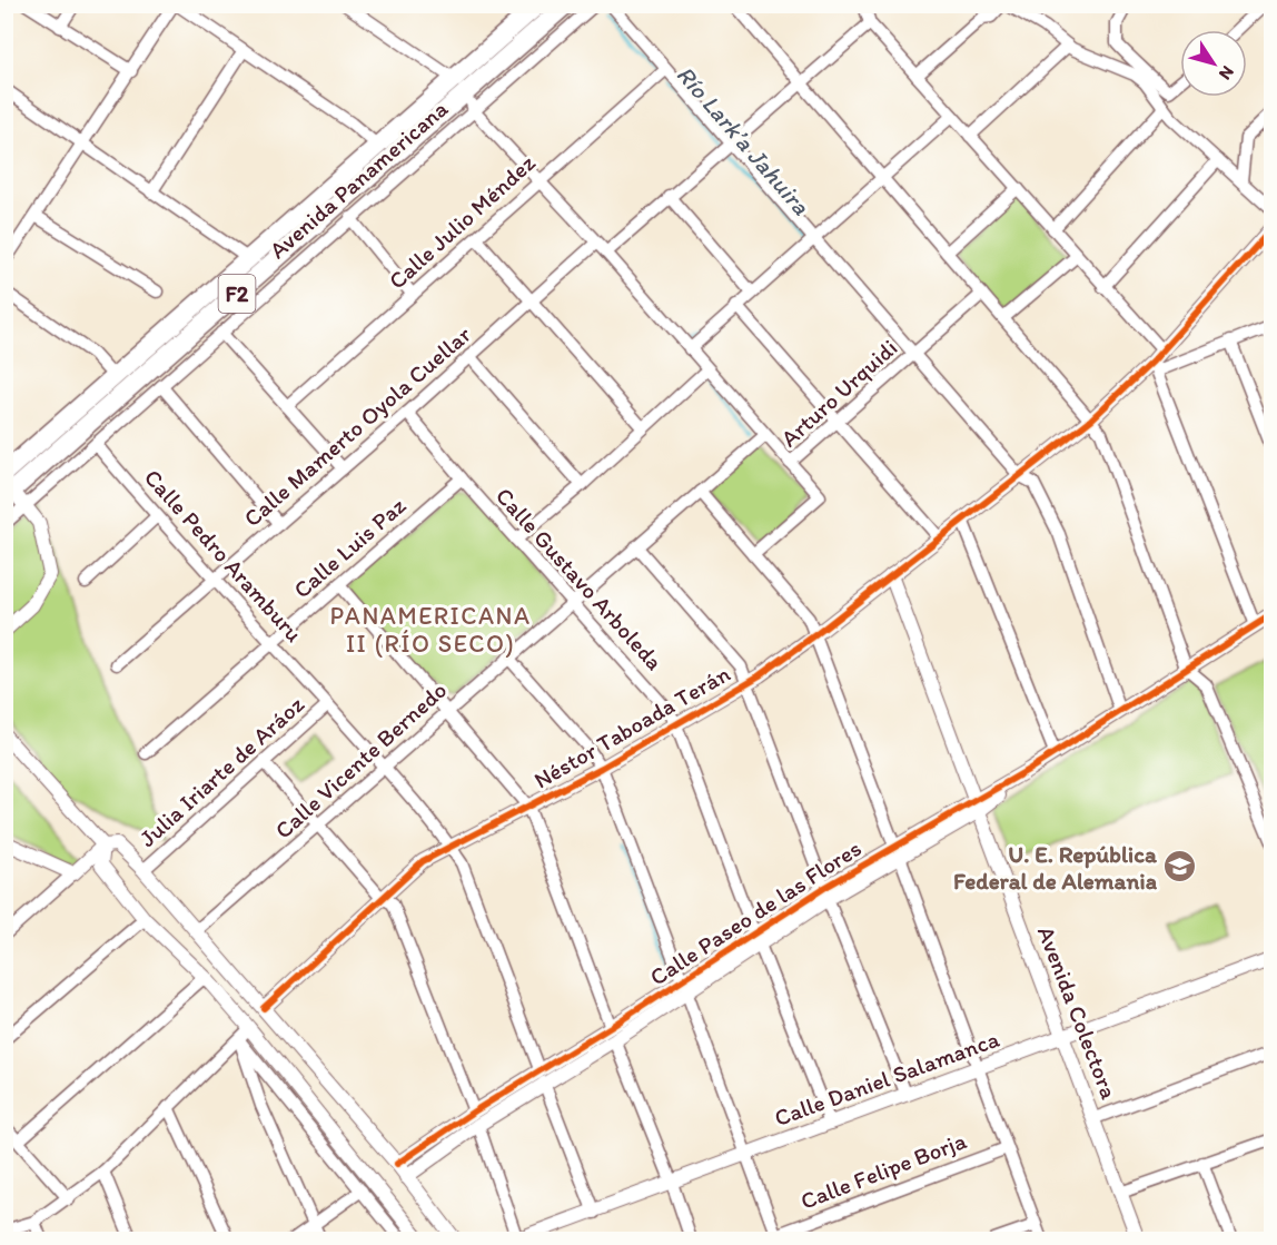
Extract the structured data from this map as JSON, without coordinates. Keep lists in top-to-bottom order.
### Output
{
  "streets": {
    "highway": ["Avenida Panamericana", "F2"],
    "street": [
      "Calle Julio Méndez",
      "Arturo Urquidi",
      "Calle Mamerto Oyola Cuellar",
      "Calle Luis Paz",
      "Calle Pedro Aramburu",
      "Calle Gustavo Arboleda",
      "Néstor Taboada Terán",
      "Calle Vicente Bernedo",
      "Julia Iriarte de Aráoz",
      "Calle Paseo de las Flores",
      "Avenida Colectora",
      "Calle Daniel Salamanca",
      "Calle Felipe Borja"
    ]
  },
  "crossings": [
    ["Avenida Panamericana", "Calle Pedro Aramburu"],
    ["Calle Mamerto Oyola Cuellar", "Calle Pedro Aramburu"],
    ["Calle Mamerto Oyola Cuellar", "Calle Gustavo Arboleda"],
    ["Calle Luis Paz", "Calle Pedro Aramburu"],
    ["Calle Luis Paz", "Calle Gustavo Arboleda"],
    ["Calle Pedro Aramburu", "Néstor Taboada Terán"],
    ["Calle Pedro Aramburu", "Calle Vicente Bernedo"],
    ["Calle Pedro Aramburu", "Julia Iriarte de Aráoz"],
    ["Calle Pedro Aramburu", "Calle Paseo de las Flores"],
    ["Calle Pedro Aramburu", "Calle Daniel Salamanca"],
    ["Calle Gustavo Arboleda", "Néstor Taboada Terán"],
    ["Calle Gustavo Arboleda", "Calle Vicente Bernedo"],
    ["Calle Gustavo Arboleda", "Calle Paseo de las Flores"],
    ["Calle Gustavo Arboleda", "Calle Daniel Salamanca"],
    ["Néstor Taboada Terán", "Avenida Colectora"],
    ["Calle Paseo de las Flores", "Avenida Colectora"],
    ["Avenida Colectora", "Calle Daniel Salamanca"]
  ],
  "districts": ["PANAMERICANA II (RÍO SECO)"],
  "water": ["Río Lark’a Jahuira"],
  "places": {
    "school or university": ["U. E. República Federal de Alemania"]
  },
  "north": "bottom right"
}
